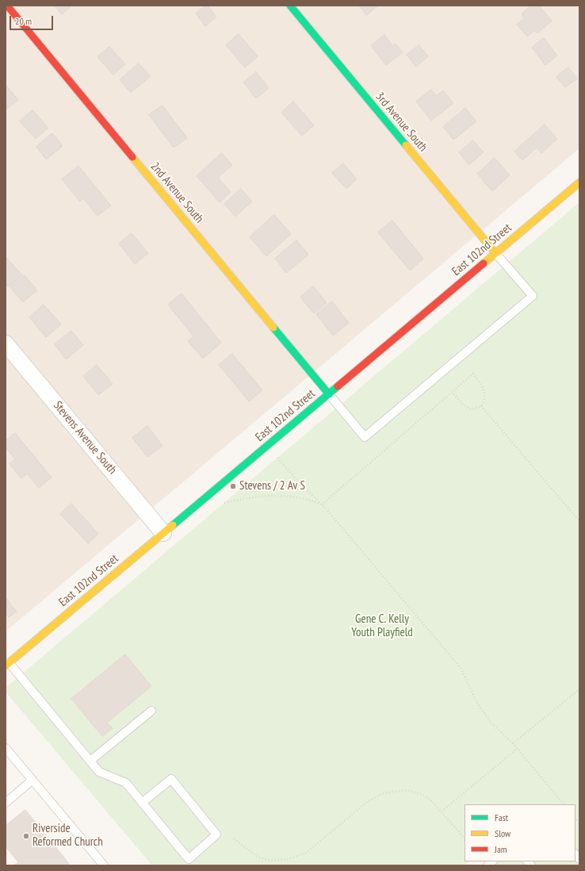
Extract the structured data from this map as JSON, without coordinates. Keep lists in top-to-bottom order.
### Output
{
  "streets": {
    "street": [
      "3rd Avenue South",
      "2nd Avenue South",
      "East 102nd Street",
      "Stevens Avenue South"
    ]
  },
  "crossings": [
    ["3rd Avenue South", "East 102nd Street"],
    ["2nd Avenue South", "East 102nd Street"],
    ["East 102nd Street", "Stevens Avenue South"]
  ],
  "parks": ["Gene C. Kelly Youth Playfield"],
  "places": ["Stevens / 2 Av S", "Riverside Reformed Church"],
  "legend": ["Fast", "Slow", "Jam"],
  "scale_bar": "20 m"
}
